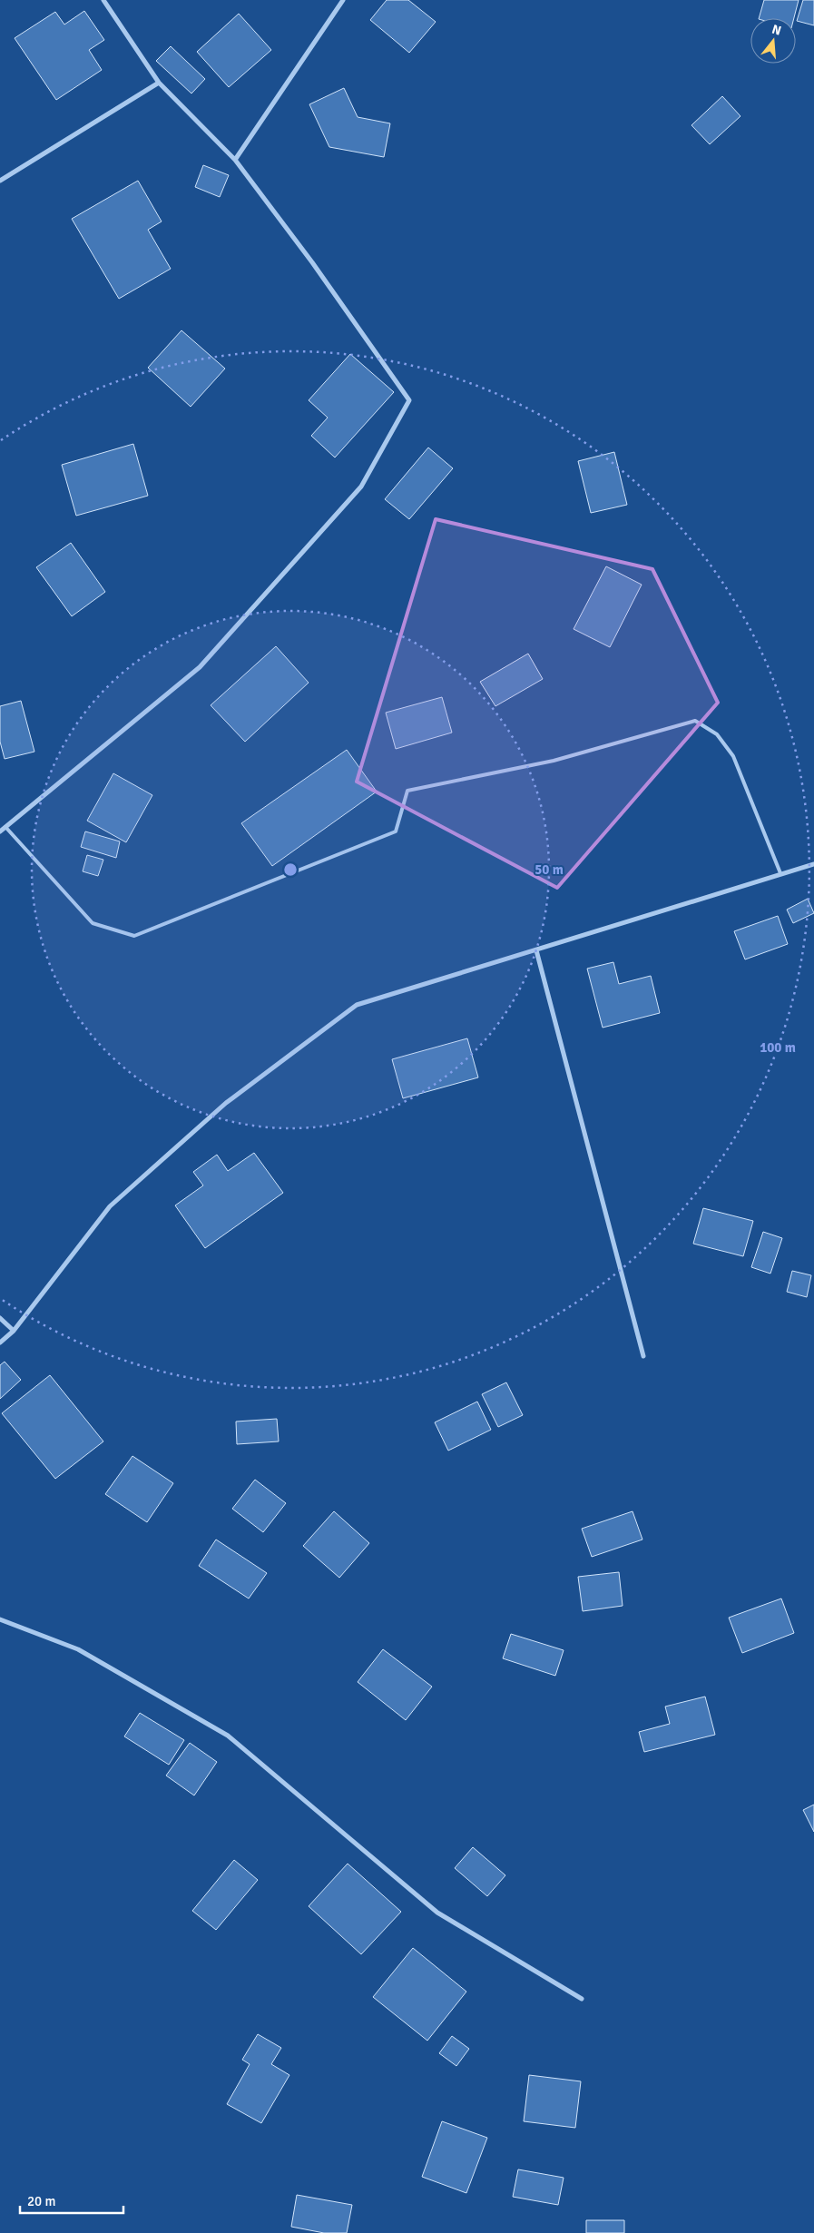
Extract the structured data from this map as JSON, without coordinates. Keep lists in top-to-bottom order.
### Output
{
  "scale_bar": "20 m",
  "north": "top",
  "rings": ["50 m", "100 m"]
}
